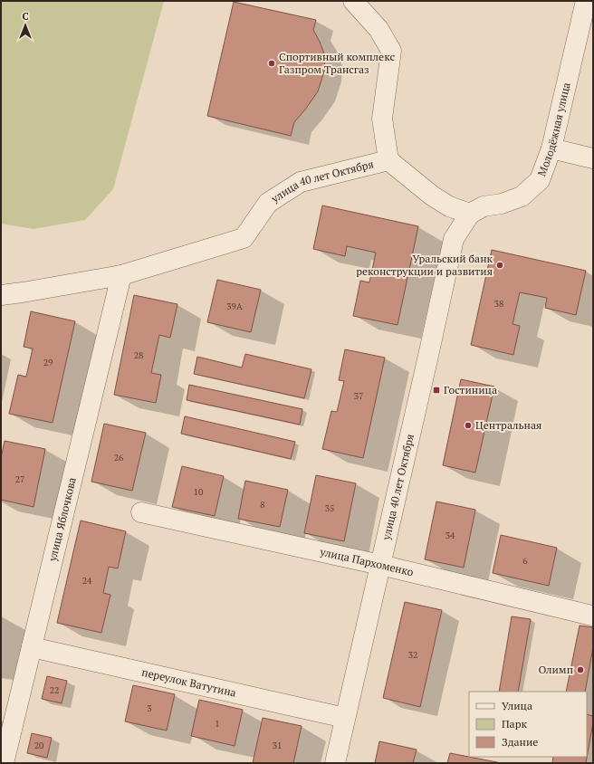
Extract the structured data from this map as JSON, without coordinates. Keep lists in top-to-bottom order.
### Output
{
  "streets": {
    "street": [
      "Молодёжная улица",
      "улица 40 лет Октября",
      "улица Яблочкова",
      "улица Пархоменко",
      "переулок Ватутина"
    ]
  },
  "crossings": [
    ["Молодёжная улица", "улица 40 лет Октября"],
    ["улица 40 лет Октября", "улица Яблочкова"],
    ["улица 40 лет Октября", "улица Пархоменко"],
    ["улица 40 лет Октября", "переулок Ватутина"],
    ["улица Яблочкова", "переулок Ватутина"]
  ],
  "places": {
    "other": [
      "Спортивный комплекс Газпром Трансгаз",
      "Уральский банк реконструкции и развития",
      "Центральная",
      "Олимп"
    ],
    "transit": ["Гостиница"]
  },
  "house_numbers": [
    "38",
    "39А",
    "28",
    "29",
    "37",
    "26",
    "27",
    "10",
    "8",
    "35",
    "34",
    "6",
    "24",
    "32",
    "22",
    "3",
    "1",
    "20",
    "31"
  ],
  "legend": ["Улица", "Парк", "Здание"],
  "north": "top"
}
